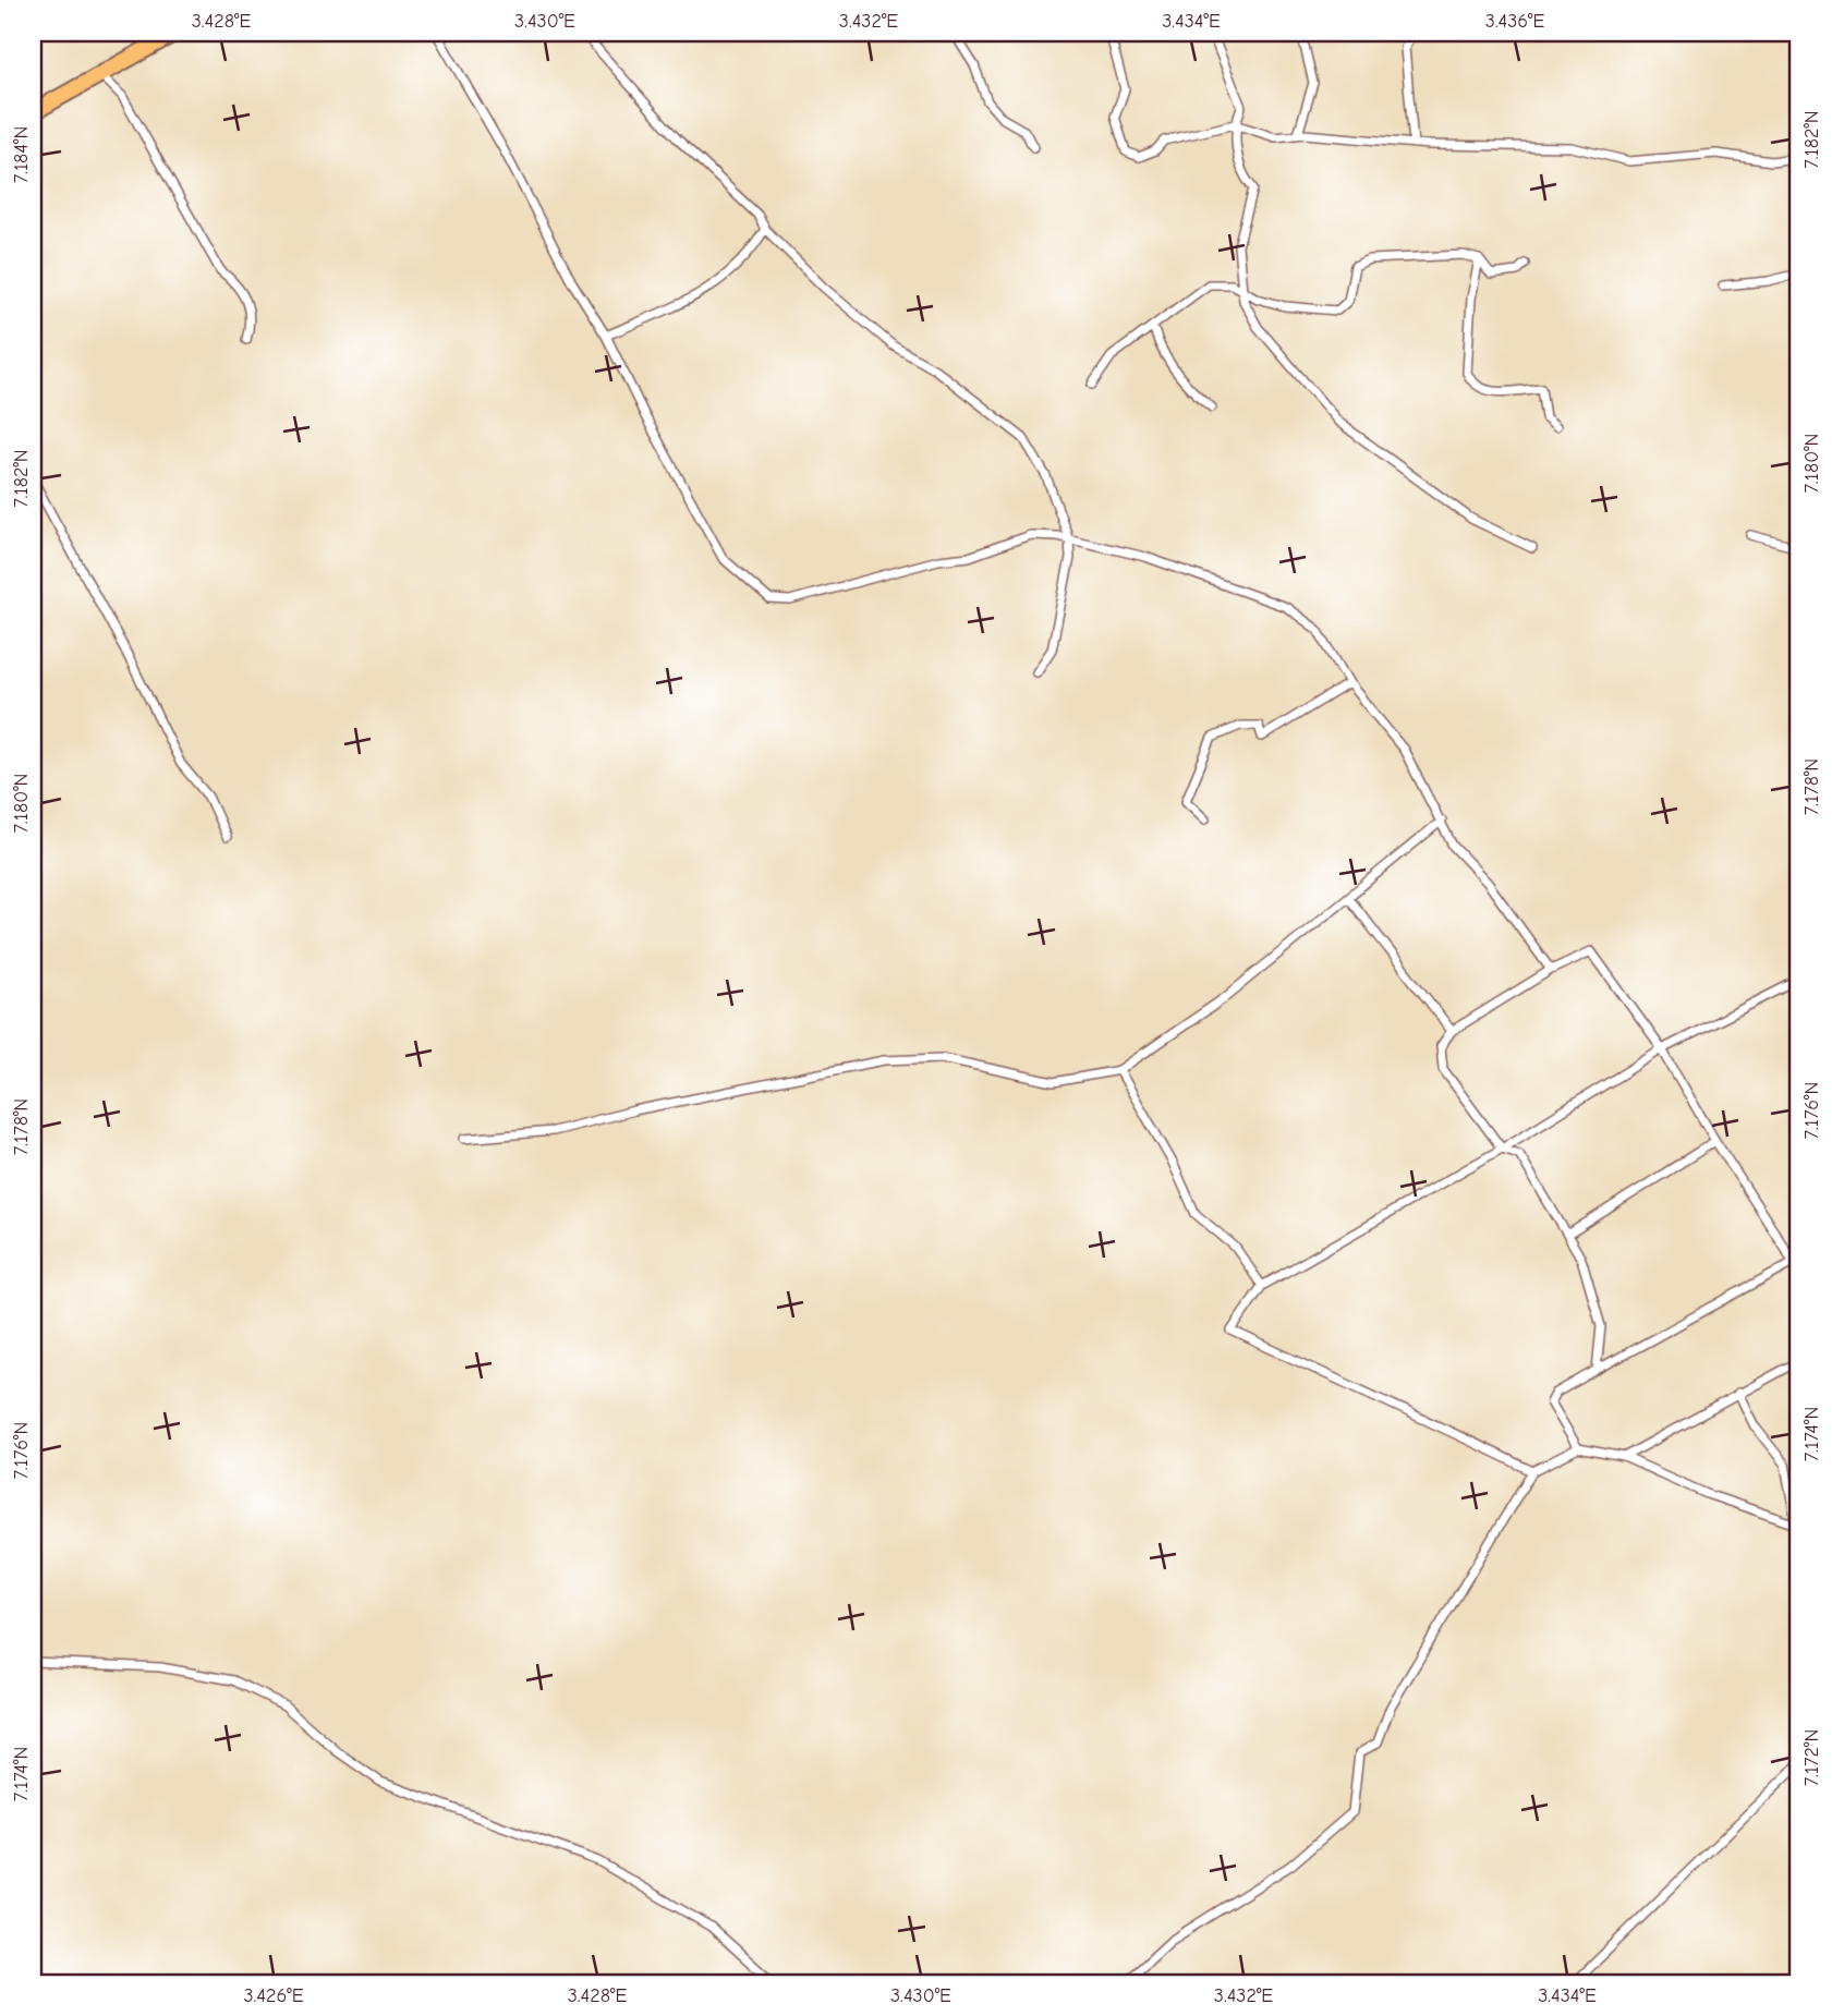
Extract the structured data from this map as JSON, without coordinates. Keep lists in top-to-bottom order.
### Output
{
  "coordinates": [
    "3.428°E",
    "3.430°E",
    "3.432°E",
    "3.434°E",
    "3.436°E",
    "7.182°N",
    "7.184°N",
    "7.180°N",
    "7.178°N",
    "7.176°N",
    "7.174°N",
    "7.172°N",
    "3.426°E"
  ]
}
